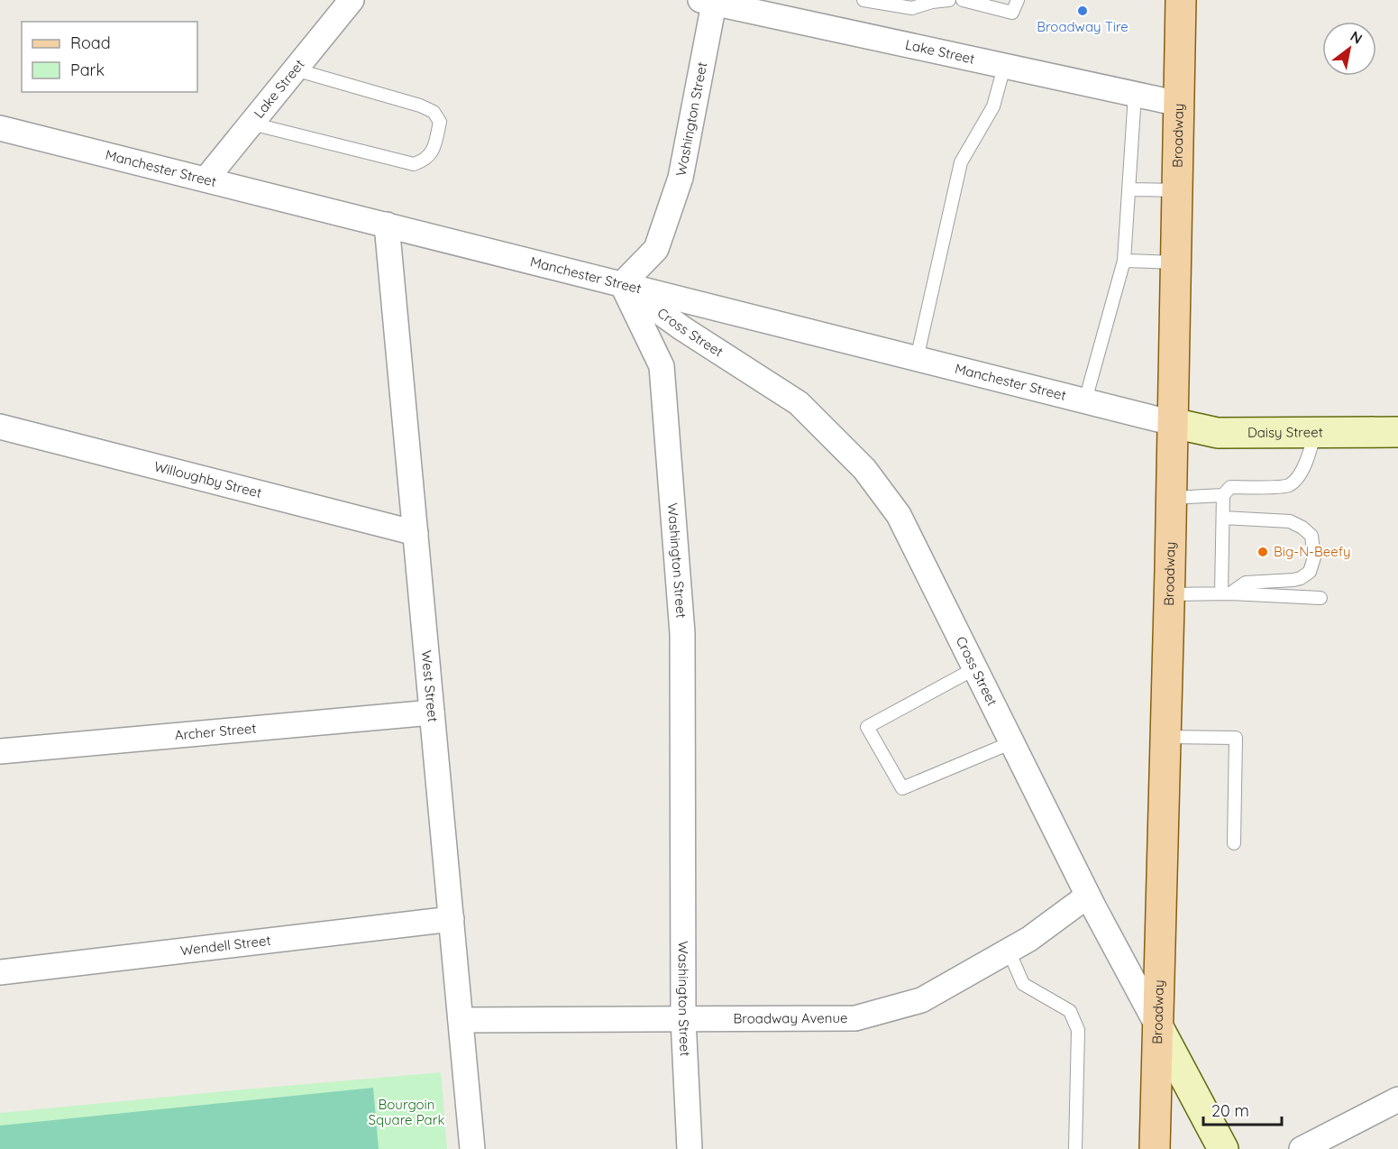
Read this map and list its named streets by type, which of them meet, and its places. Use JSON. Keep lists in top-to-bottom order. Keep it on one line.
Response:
{"streets":{"main road":["Broadway"],"street":["Lake Street","Washington Street","Manchester Street","Cross Street","Daisy Street","Willoughby Street","West Street","Archer Street","Wendell Street","Broadway Avenue"]},"crossings":[["Lake Street","Washington Street"],["Lake Street","Broadway"],["Lake Street","Manchester Street"],["Washington Street","Manchester Street"],["Washington Street","Cross Street"],["Washington Street","Broadway Avenue"],["Broadway","Manchester Street"],["Broadway","Cross Street"],["Broadway","Daisy Street"],["Manchester Street","Cross Street"],["Manchester Street","Daisy Street"],["Manchester Street","West Street"],["Cross Street","Broadway Avenue"],["Willoughby Street","West Street"],["West Street","Archer Street"],["West Street","Wendell Street"],["West Street","Broadway Avenue"]],"parks":["Bourgoin Square Park"],"places":["Broadway Tire","Big-N-Beefy"],"legend":["Road","Park"],"scale_bar":"20 m","north":"top right"}
